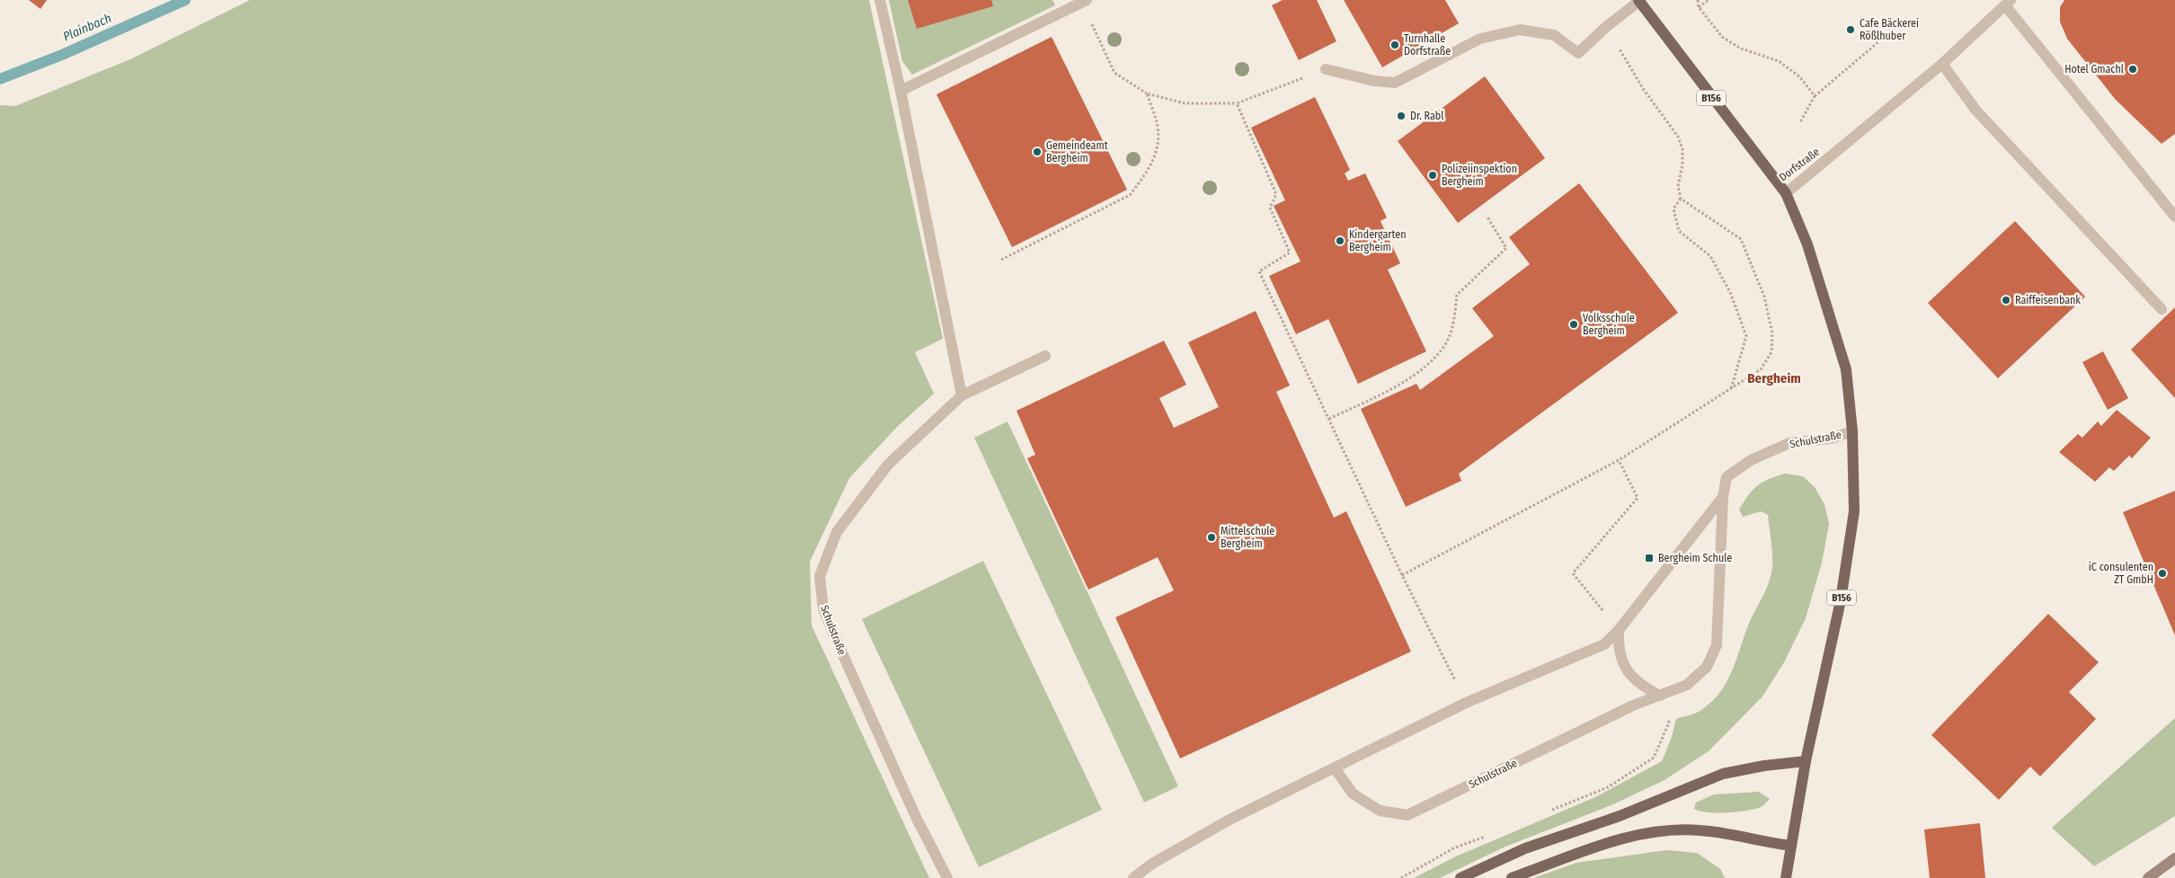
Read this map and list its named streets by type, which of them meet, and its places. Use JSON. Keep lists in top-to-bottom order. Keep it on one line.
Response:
{"streets":{"main road":["B156","Dorfstraße"],"street":["Schulstraße"]},"crossings":[["B156","Dorfstraße"],["B156","Schulstraße"]],"districts":["Bergheim"],"water":["Plainbach"],"places":{"other":["Cafe Bäckerei Rößlhuber","Turnhalle Dorfstraße","Hotel Gmachl","Dr. Rabl","Gemeindeamt Bergheim","Polizeiinspektion Bergheim","Kindergarten Bergheim","Raiffeisenbank","Volksschule Bergheim","Mittelschule Bergheim","iC consulenten ZT GmbH"],"transit":["Bergheim Schule"]}}
